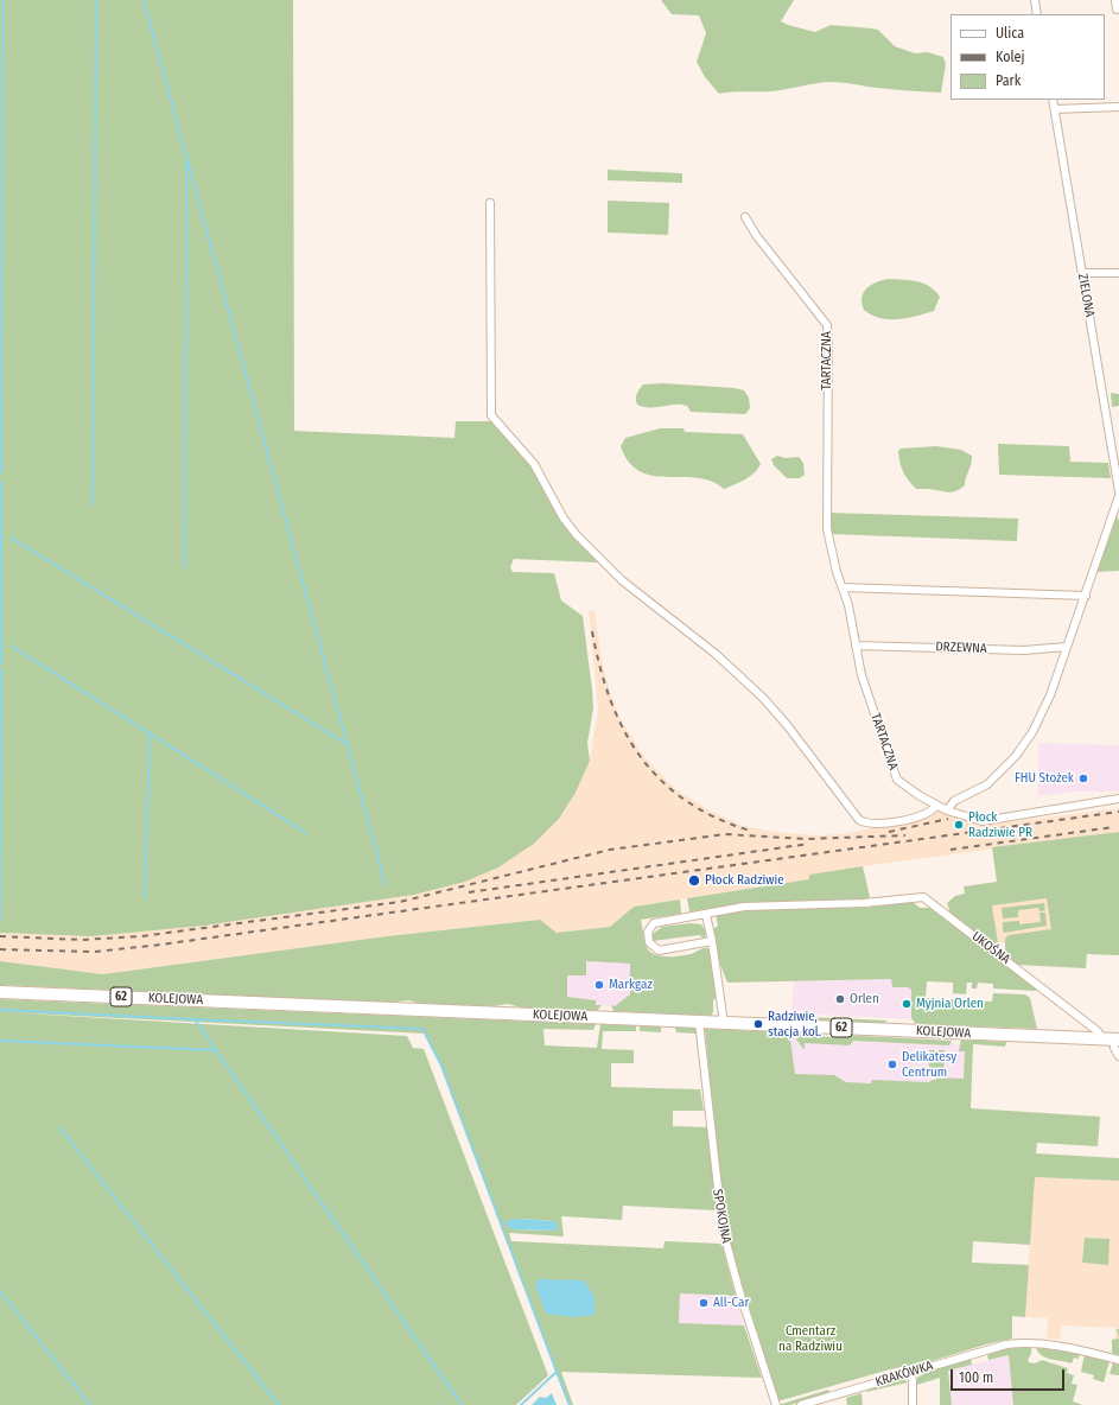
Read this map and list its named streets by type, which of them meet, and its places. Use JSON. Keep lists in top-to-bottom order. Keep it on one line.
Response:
{"streets":{"main road":["62","KOLEJOWA"],"street":["ZIELONA","TARTACZNA","DRZEWNA","UKOŚNA","SPOKOJNA","KRAKÓWKA"]},"crossings":[["TARTACZNA","DRZEWNA"],["UKOŚNA","KOLEJOWA"],["KOLEJOWA","SPOKOJNA"]],"parks":["Cmentarz na Radziwiu"],"places":["FHU Stożek","Płock Radziwie PR","Płock Radziwie","Markgaz","Orlen","Myjnia Orlen","Radziwie, stacja kol.","Delikatesy Centrum","All-Car"],"legend":["Ulica","Kolej","Park"],"scale_bar":"100 m"}
